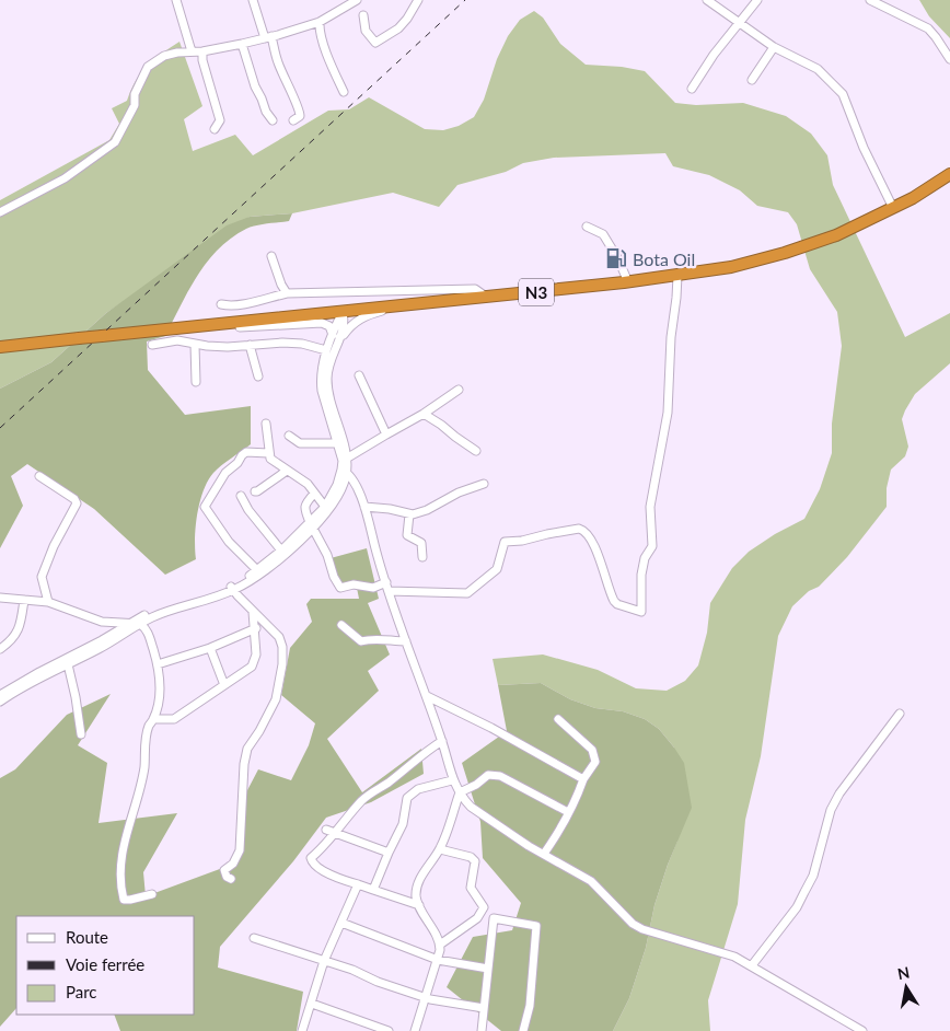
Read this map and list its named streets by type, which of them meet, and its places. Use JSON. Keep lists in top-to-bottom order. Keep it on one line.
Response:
{"streets":{"highway":["N3"]},"places":{"fuel station":["Bota Oil"]},"legend":["Route","Voie ferrée","Parc"],"north":"top"}
